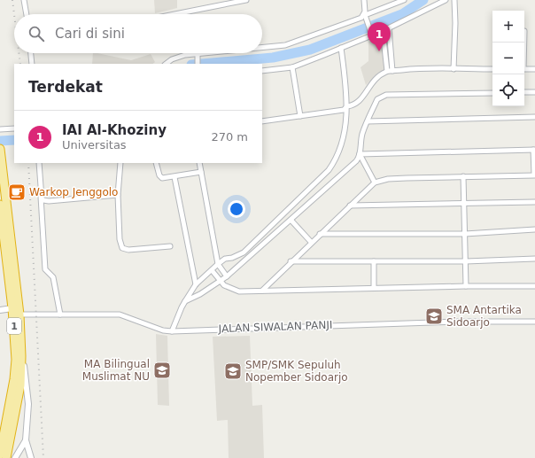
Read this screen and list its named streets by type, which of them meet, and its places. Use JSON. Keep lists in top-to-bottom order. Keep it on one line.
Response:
{"streets":{"highway":["1"],"street":["JALAN SIWALAN PANJI"]},"crossings":[["1","JALAN SIWALAN PANJI"]],"places":{"cafe":["Warkop Jenggolo"],"school or university":["SMA Antartika Sidoarjo","MA Bilingual Muslimat NU","SMP/SMK Sepuluh Nopember Sidoarjo"]},"page":{"map_buttons":["+","−"],"search":"Cari di sini","pins":"1","heading":"Terdekat","list":[{"mark":"1","name":"IAI Al-Khoziny","note":"Universitas","value":"270 m"}]}}
